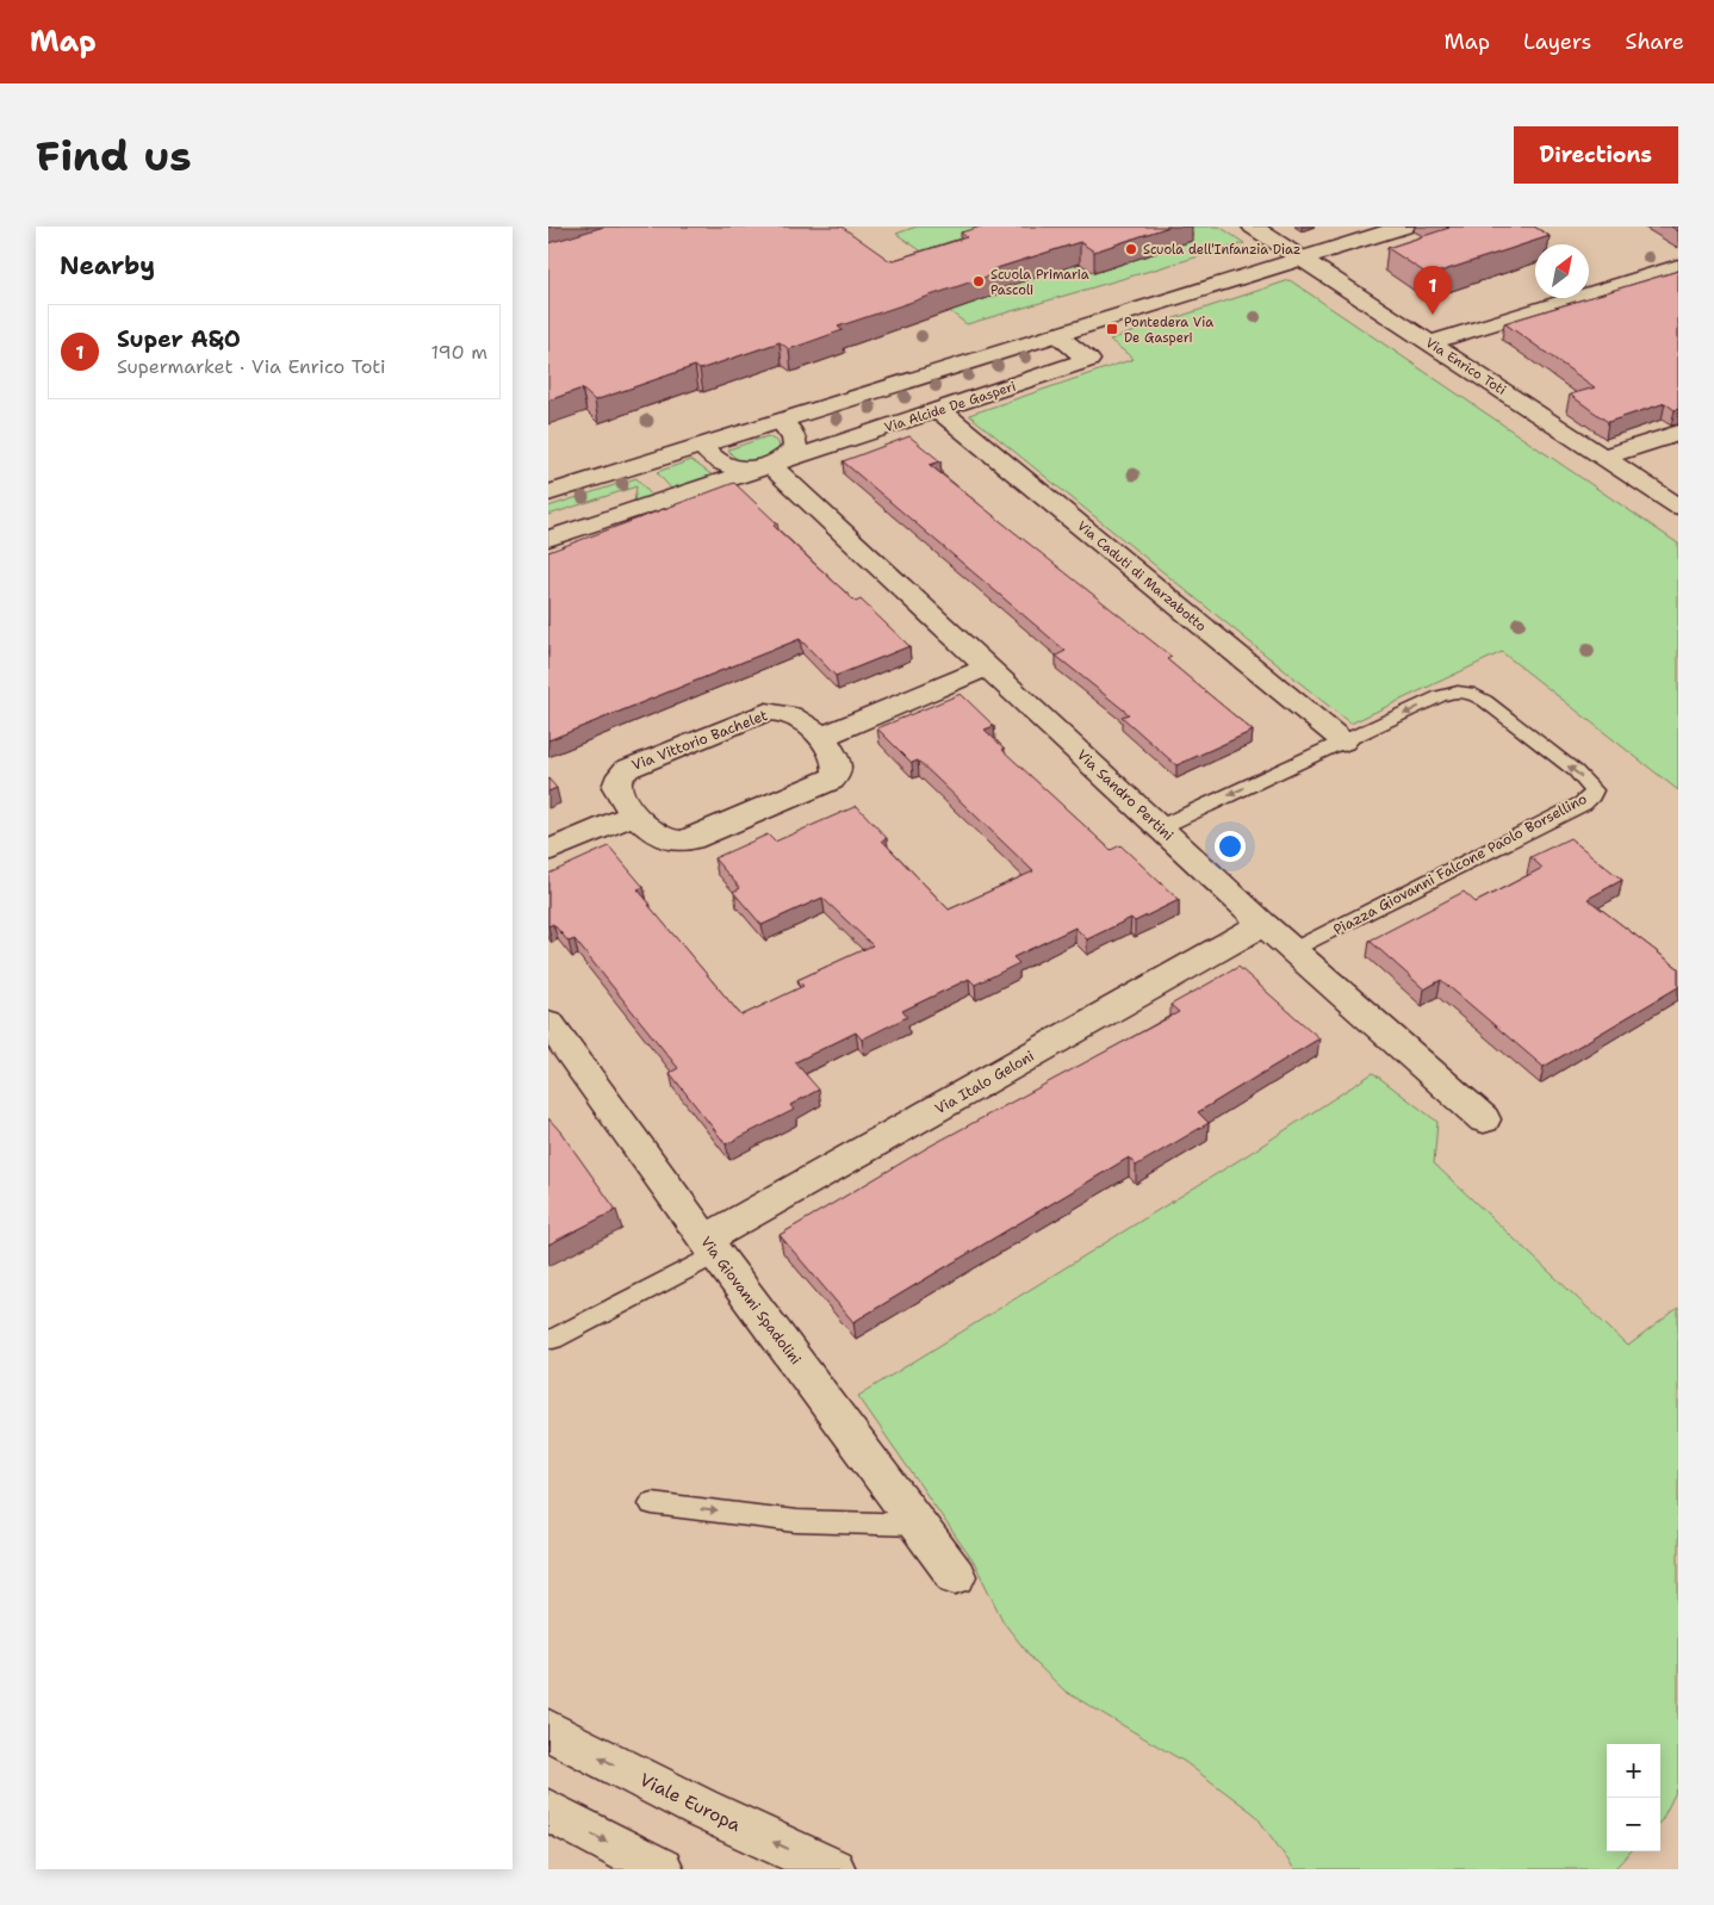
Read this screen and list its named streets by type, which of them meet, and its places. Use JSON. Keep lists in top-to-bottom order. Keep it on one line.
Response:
{"streets":{"street":["Via Enrico Toti","Via Alcide De Gasperi","Via Caduti di Marzabotto","Via Vittorio Bachelet","Via Sandro Pertini","Via Italo Geloni","Via Giovanni Spadolini","Viale Europa"],"lane":["Piazza Giovanni Falcone Paolo Borsellino"]},"crossings":[["Via Alcide De Gasperi","Via Caduti di Marzabotto"],["Via Alcide De Gasperi","Via Sandro Pertini"],["Via Caduti di Marzabotto","Piazza Giovanni Falcone Paolo Borsellino"],["Via Sandro Pertini","Piazza Giovanni Falcone Paolo Borsellino"],["Via Sandro Pertini","Via Italo Geloni"],["Via Italo Geloni","Via Giovanni Spadolini"]],"places":{"other":["Scuola dell'Infanzia Diaz","Scuola Primaria Pascoli"],"transit":["Pontedera Via De Gasperi"]},"north":"top right","page":{"header":"Map","nav":["Map","Layers","Share"],"buttons":"Directions","title":"Find us","heading":"Nearby","pins":"1","list":[{"mark":"1","name":"Super A&O","note":"Supermarket · Via Enrico Toti","value":"190 m"}],"map_buttons":["+","−"]}}
